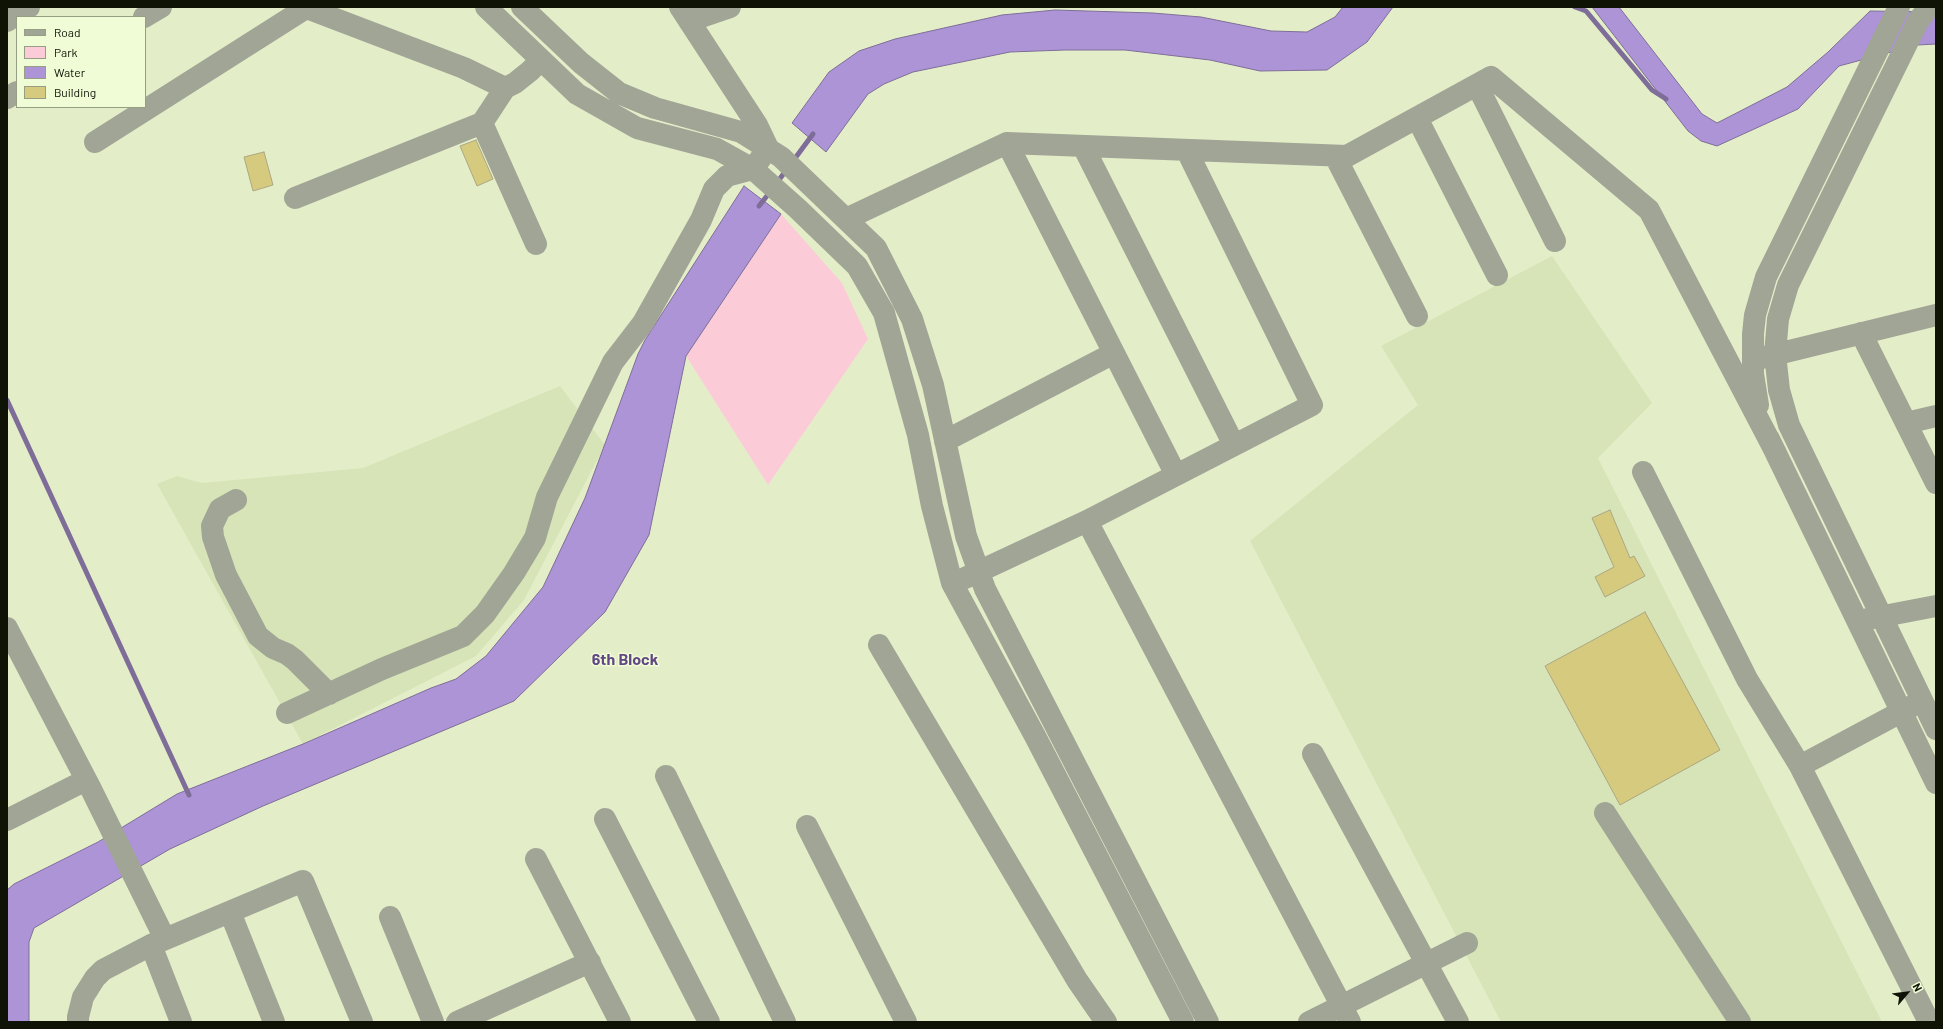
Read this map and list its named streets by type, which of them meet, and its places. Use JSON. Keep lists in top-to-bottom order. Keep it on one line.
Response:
{"districts":["6th Block"],"legend":["Road","Park","Water","Building"],"north":"top right"}
